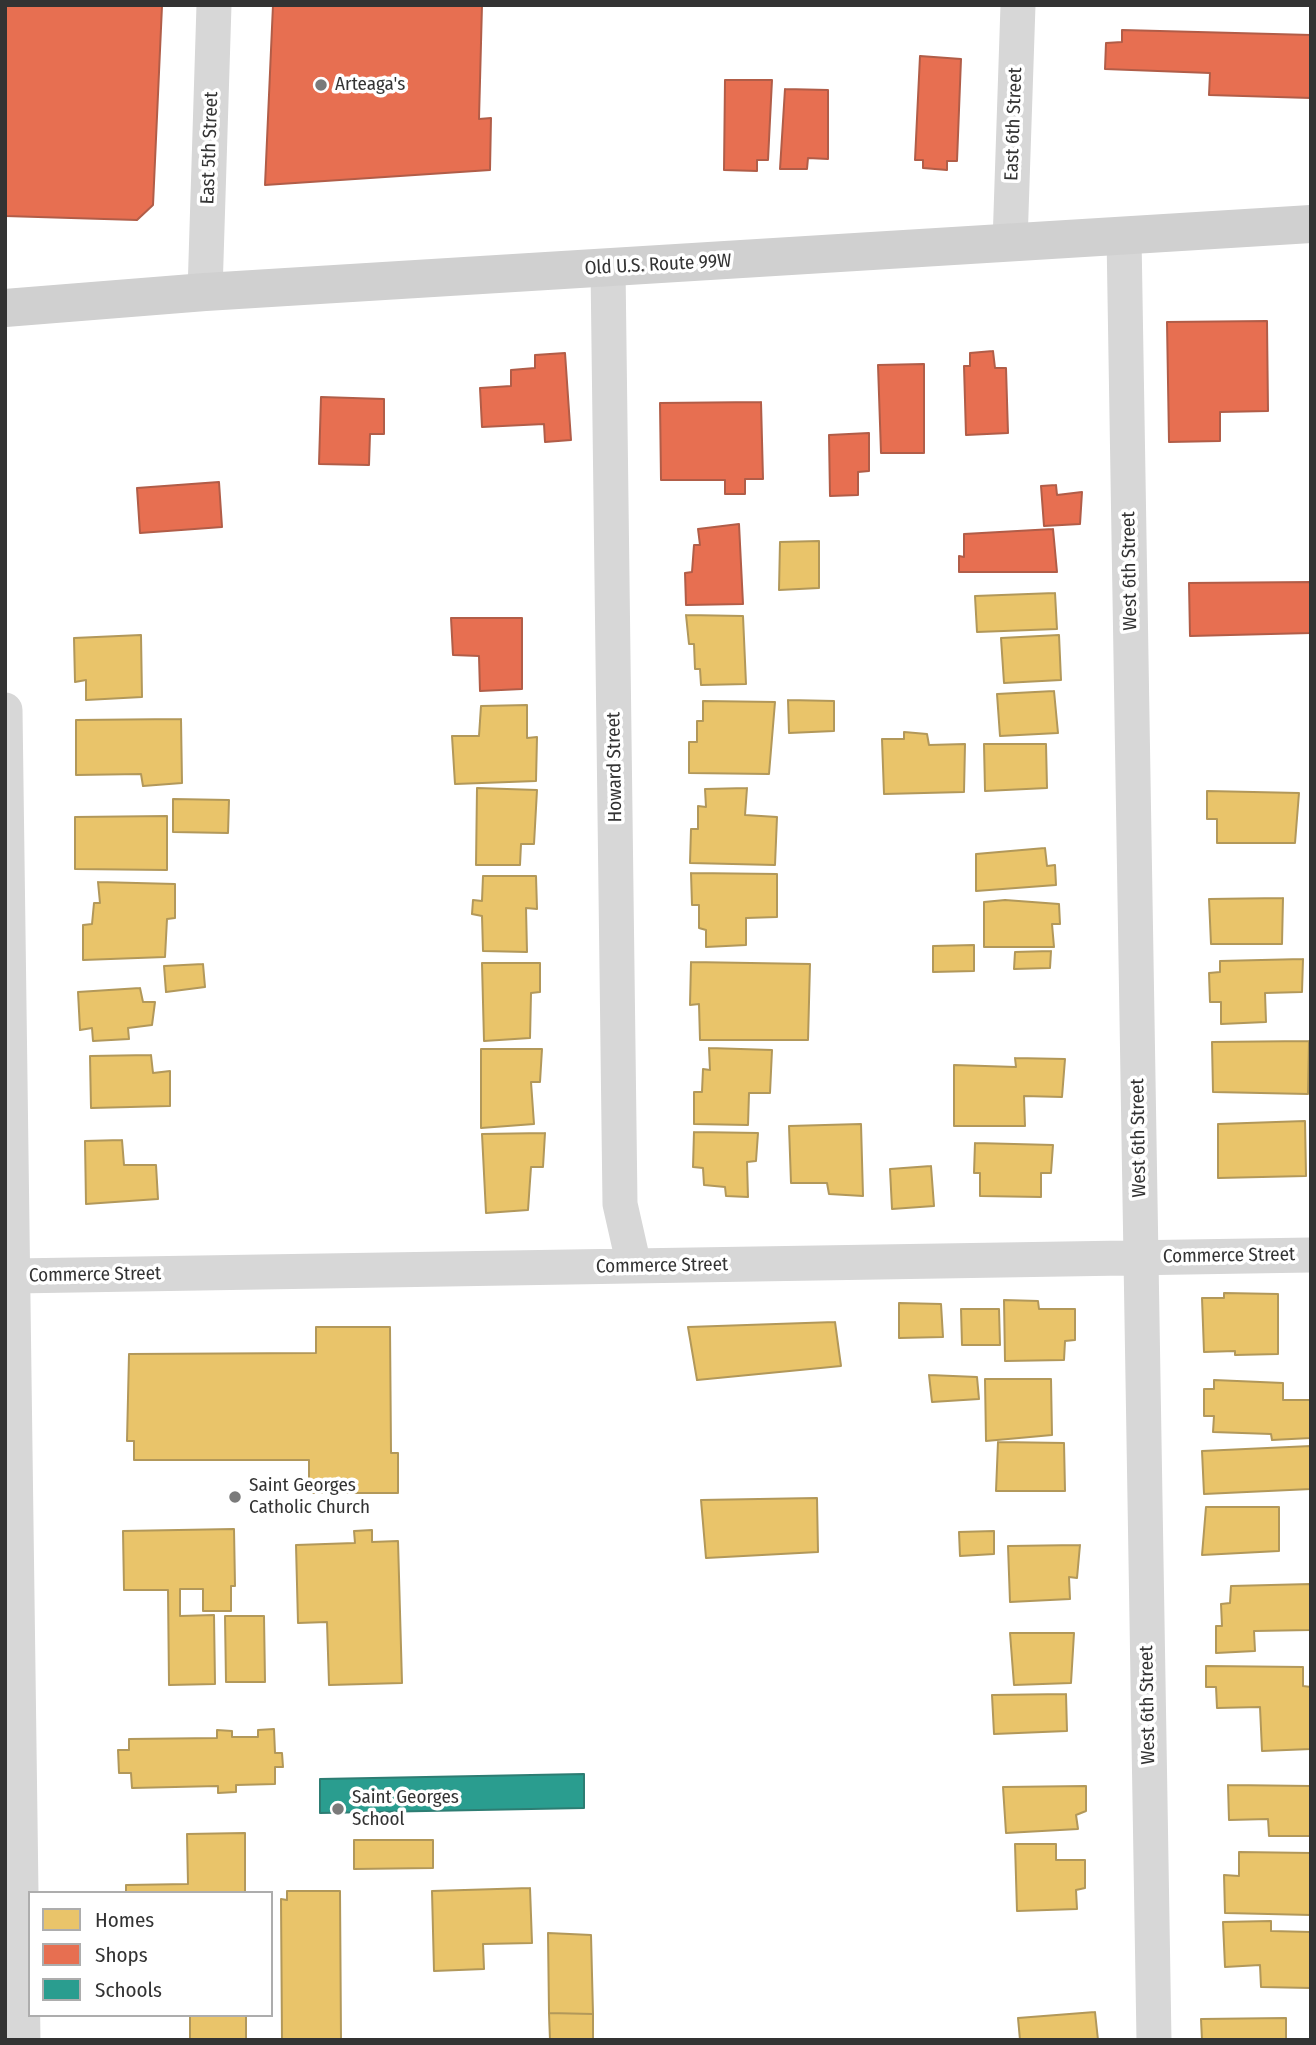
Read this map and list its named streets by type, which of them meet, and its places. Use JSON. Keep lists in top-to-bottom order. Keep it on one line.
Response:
{"streets":{"main road":["Old U.S. Route 99W"],"street":["East 6th Street","East 5th Street","West 6th Street","Howard Street","Commerce Street"]},"crossings":[["East 6th Street","Old U.S. Route 99W"],["East 5th Street","Old U.S. Route 99W"],["Old U.S. Route 99W","West 6th Street"],["Old U.S. Route 99W","Howard Street"],["West 6th Street","Commerce Street"],["Howard Street","Commerce Street"]],"places":["Arteaga's","Saint Georges Catholic Church","Saint Georges School"],"legend":["Homes","Shops","Schools"]}
